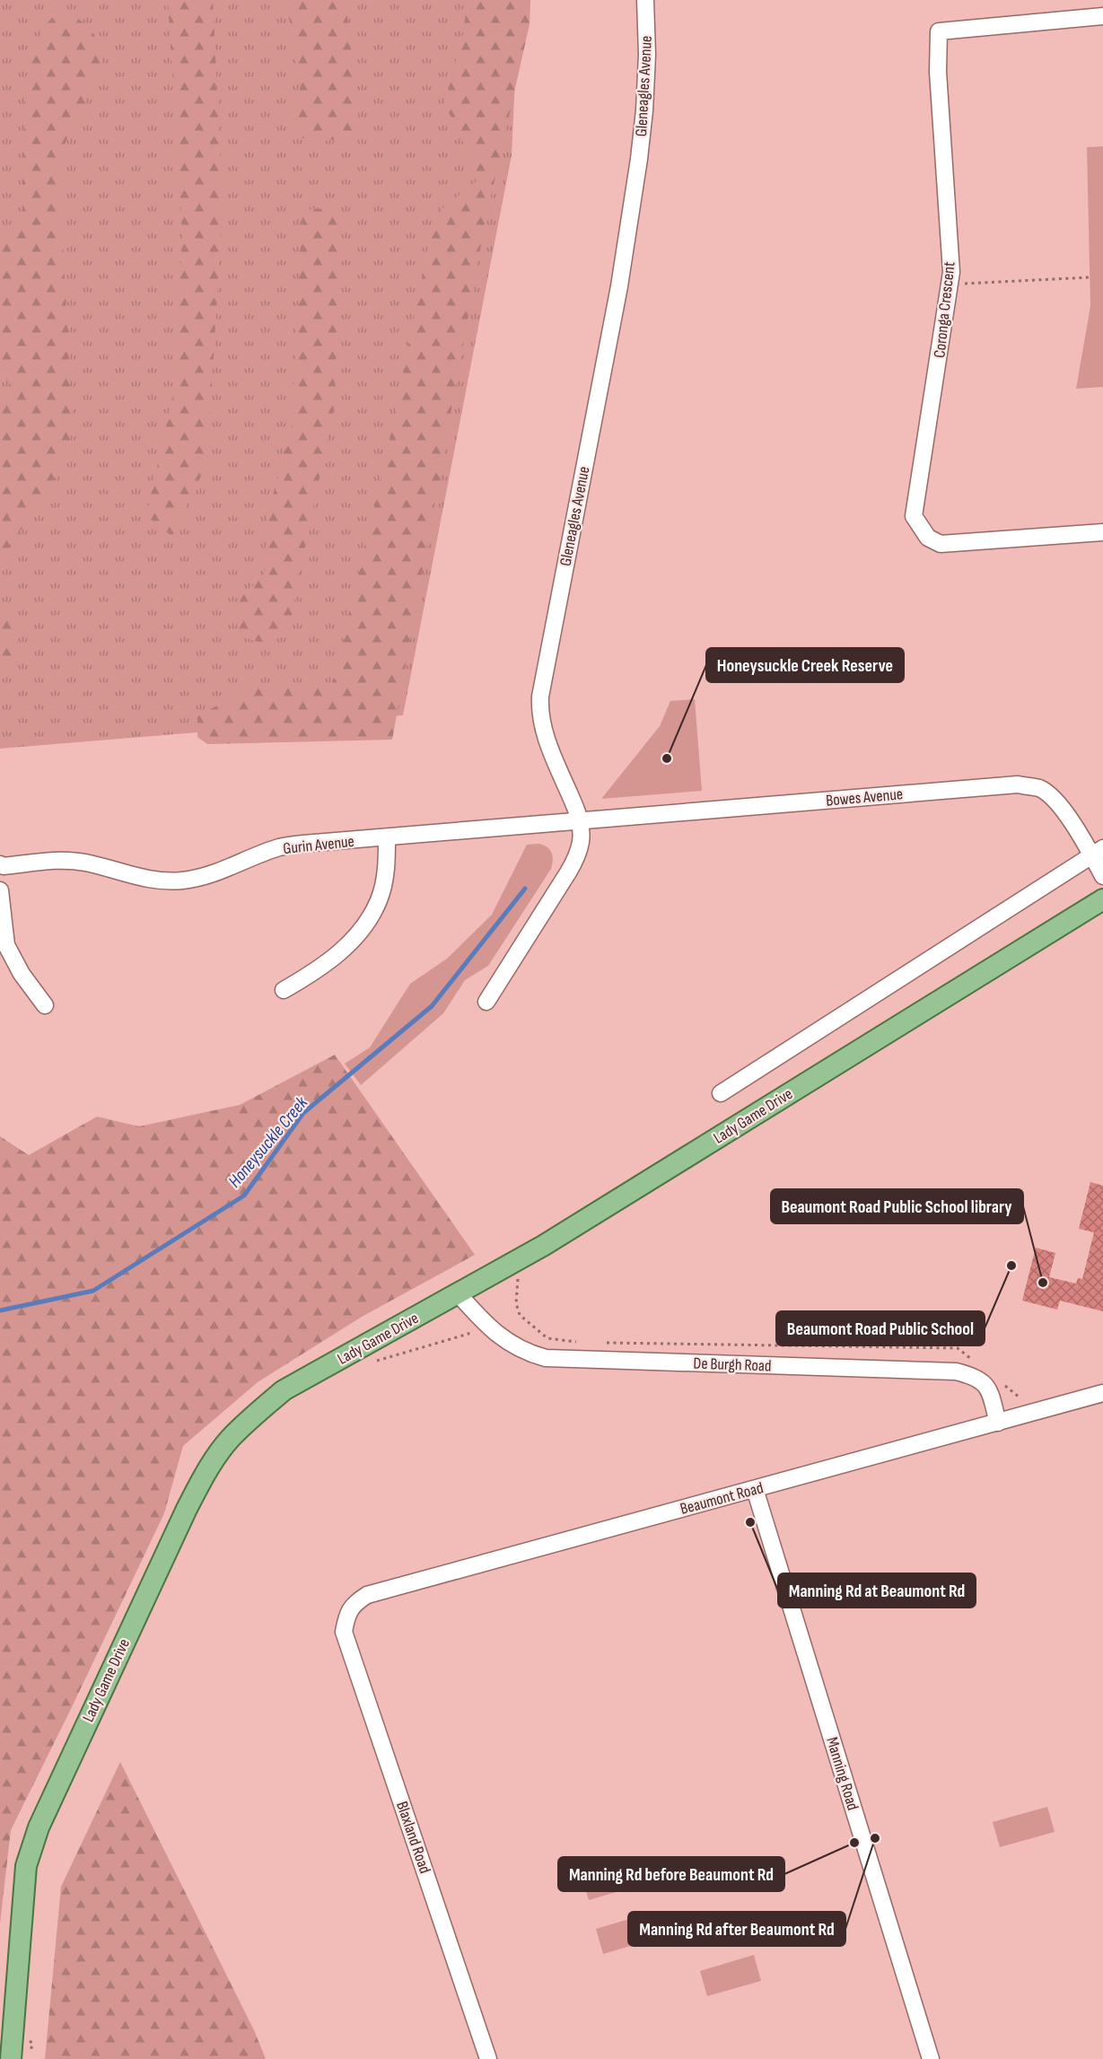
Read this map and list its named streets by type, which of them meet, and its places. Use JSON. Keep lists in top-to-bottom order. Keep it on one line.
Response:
{"streets":{"main road":["Lady Game Drive"],"street":["Gleneagles Avenue","Coronga Crescent","Bowes Avenue","Gurin Avenue","De Burgh Road","Beaumont Road","Manning Road","Blaxland Road"]},"crossings":[["Gleneagles Avenue","Bowes Avenue"],["Gleneagles Avenue","Gurin Avenue"],["Bowes Avenue","Gurin Avenue"],["Lady Game Drive","De Burgh Road"],["De Burgh Road","Beaumont Road"],["Beaumont Road","Manning Road"],["Beaumont Road","Blaxland Road"]],"water":["Honeysuckle Creek"],"places":["Honeysuckle Creek Reserve","Beaumont Road Public School","Beaumont Road Public School library","Manning Rd at Beaumont Rd","Manning Rd after Beaumont Rd","Manning Rd before Beaumont Rd"]}
